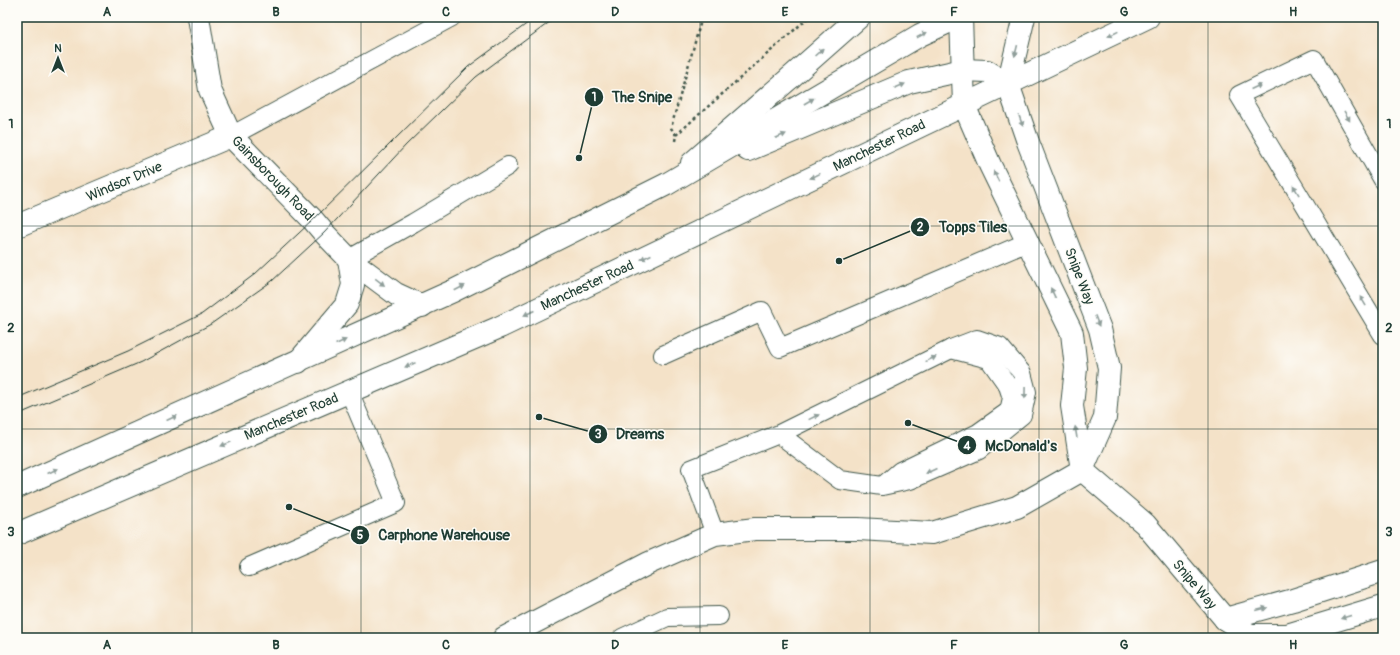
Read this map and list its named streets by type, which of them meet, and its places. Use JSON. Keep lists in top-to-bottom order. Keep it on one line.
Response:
{"streets":{"main road":["Manchester Road","Gainsborough Road","Windsor Drive","Snipe Way"]},"crossings":[["Manchester Road","Snipe Way"],["Gainsborough Road","Windsor Drive"]],"places":["The Snipe","Topps Tiles","Dreams","McDonald's","Carphone Warehouse"],"north":"top","grid":{"columns":["A","B","C","D","E","F","G","H"],"rows":["1","2","3"]}}
